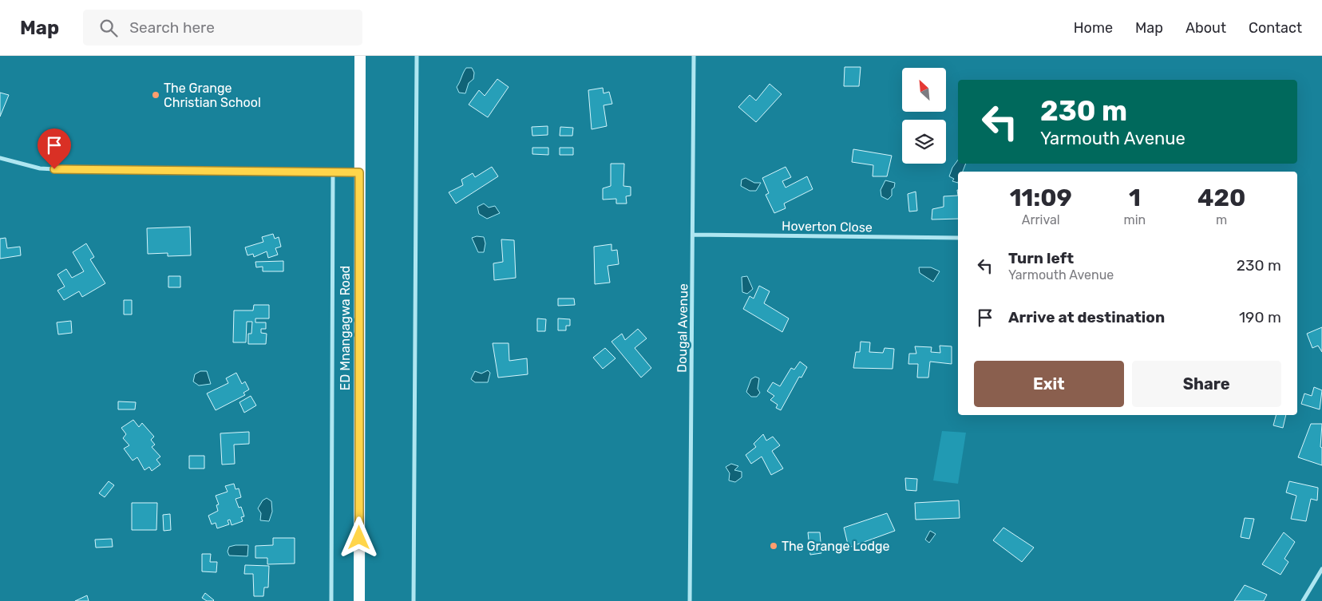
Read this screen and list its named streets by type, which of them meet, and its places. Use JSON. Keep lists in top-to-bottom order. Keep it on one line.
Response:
{"streets":{"highway":["ED Mnangagwa Road"],"street":["Hoverton Close","Dougal Avenue"]},"crossings":[["Hoverton Close","Dougal Avenue"]],"places":["The Grange Christian School","The Grange Lodge"],"north":"top left","page":{"header":"Map","search":"Search here","nav":["Home","Map","About","Contact"],"turn":["230 m","Yarmouth Avenue"],"eta":["11:09","Arrival","1","min","420","m"],"list":[{"name":"Turn left","note":"Yarmouth Avenue","value":"230 m"},{"name":"Arrive at destination","value":"190 m"}],"buttons":["Exit","Share"]}}
